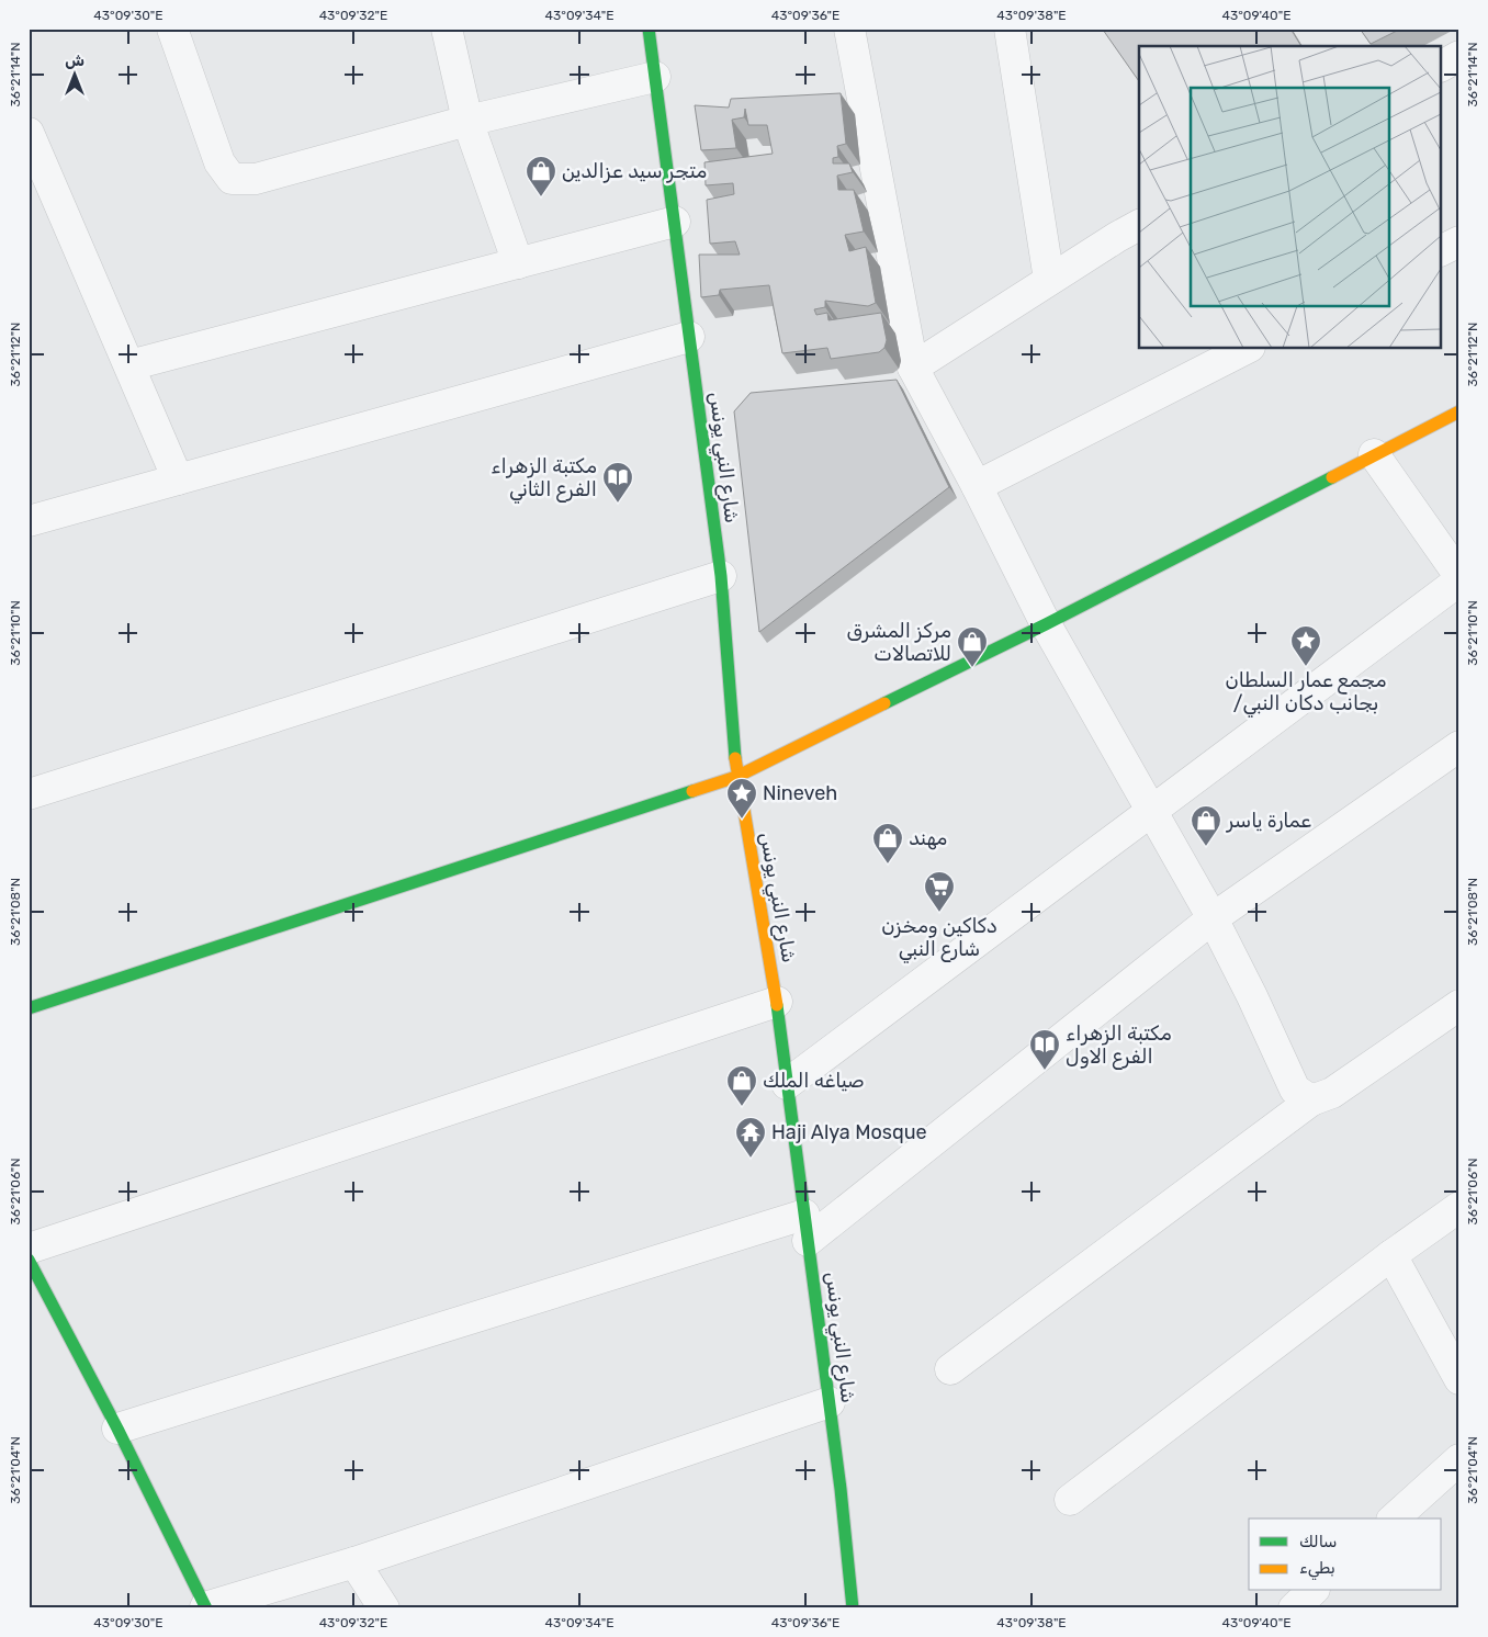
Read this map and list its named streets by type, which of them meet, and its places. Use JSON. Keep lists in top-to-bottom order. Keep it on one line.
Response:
{"streets":{"street":["شارع النبي يونس"]},"places":{"shop":["متجر سيد عزالدين","مركز المشرق للاتصالات","عمارة ياسر","مهند","صياغه الملك"],"library":["مكتبة الزهراء الفرع الثاني","مكتبة الزهراء الفرع الاول"],"place":["مجمع عمار السلطان /بجانب دكان النبي","Nineveh"],"supermarket":["دكاكين ومخزن شارع النبي"],"temple":["Haji Alya Mosque"]},"legend":["سالك","بطيء"],"north":"top","coordinates":["43°09'30\"E","43°09'32\"E","43°09'34\"E","43°09'36\"E","43°09'38\"E","43°09'40\"E","36°21'14\"N","36°21'12\"N","36°21'10\"N","36°21'08\"N","36°21'06\"N","36°21'04\"N"]}
